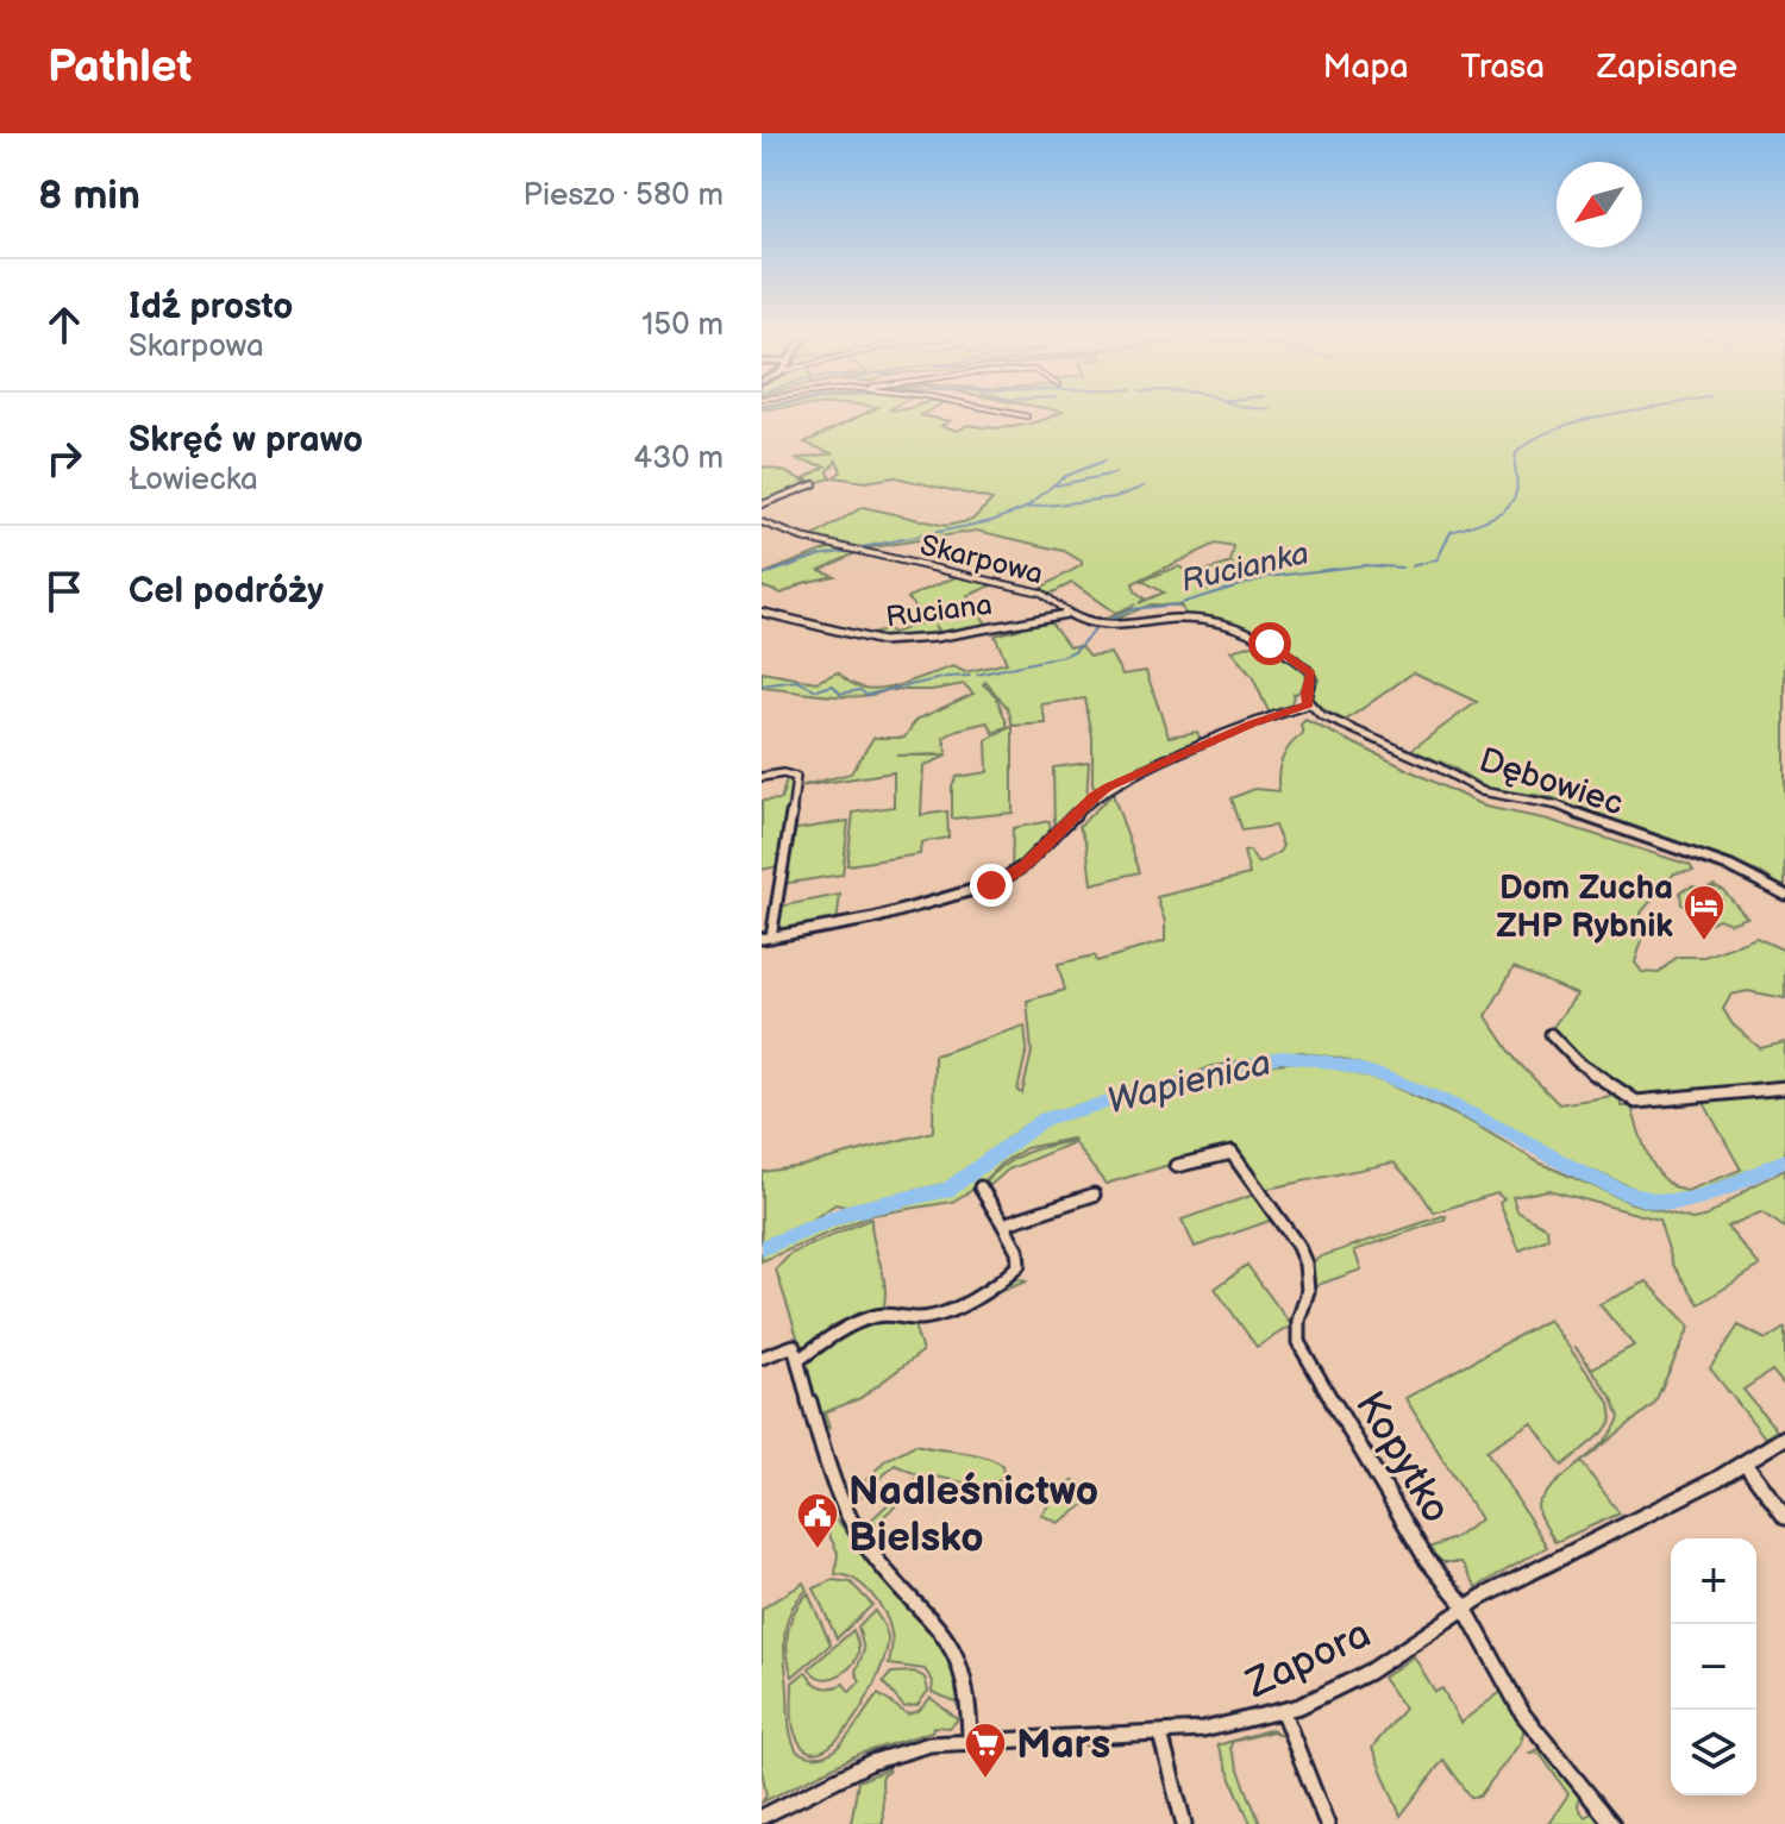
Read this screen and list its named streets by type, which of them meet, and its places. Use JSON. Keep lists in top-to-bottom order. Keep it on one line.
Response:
{"streets":{"street":["Skarpowa","Ruciana","Dębowiec","Kopytko","Zapora"]},"crossings":[["Skarpowa","Ruciana"],["Skarpowa","Dębowiec"],["Kopytko","Zapora"]],"water":["Rucianka","Wapienica"],"places":{"hotel":["Dom Zucha ZHP Rybnik"],"public building":["Nadleśnictwo Bielsko"],"supermarket":["Mars"]},"north":"bottom left","page":{"header":"Pathlet","nav":["Mapa","Trasa","Zapisane"],"heading":["8 min","Pieszo · 580 m"],"list":[["Idź prosto","Skarpowa","150 m"],["Skręć w prawo","Łowiecka","430 m"],"Cel podróży"],"map_buttons":["+","−"]}}
